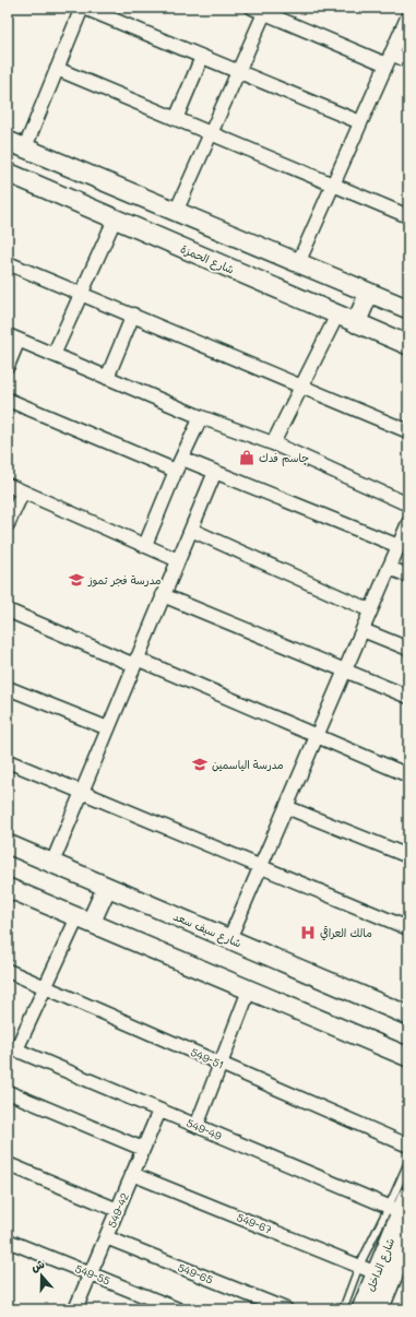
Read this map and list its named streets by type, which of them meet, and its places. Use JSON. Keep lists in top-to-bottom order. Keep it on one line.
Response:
{"streets":{"main road":["شارع الداخل"],"street":["شارع الحمزة","شارع سيف سعد","549-51","549-49","549-42","549-67","549-65","549-55"]},"crossings":[["549-49","549-42"],["549-49","شارع الداخل"],["549-42","549-67"],["549-42","549-65"],["549-42","549-55"],["549-67","شارع الداخل"]],"places":{"shop":["جاسم فدك"],"school or university":["مدرسة فجر تموز","مدرسة الياسمين"],"hospital":["مالك العراقي"]},"north":"top"}
